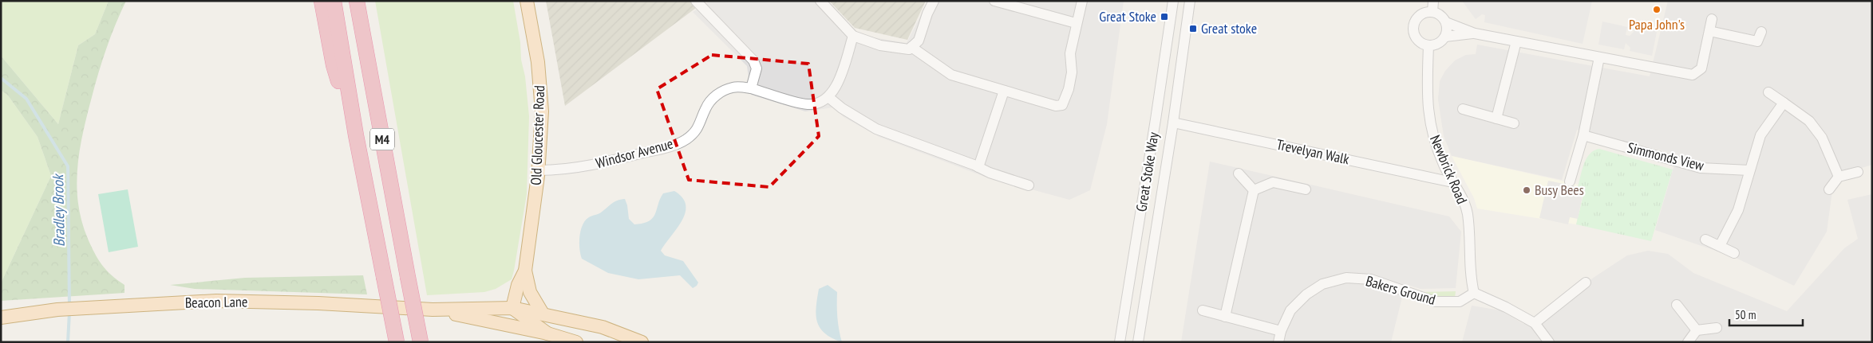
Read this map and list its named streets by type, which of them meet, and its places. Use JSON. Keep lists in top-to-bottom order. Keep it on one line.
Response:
{"streets":{"highway":["M4"],"main road":["Old Gloucester Road","Beacon Lane"],"street":["Trevelyan Walk","Windsor Avenue","Simmonds View","Newbrick Road","Great Stoke Way","Bakers Ground"]},"crossings":[["Old Gloucester Road","Windsor Avenue"],["Trevelyan Walk","Newbrick Road"],["Trevelyan Walk","Great Stoke Way"],["Newbrick Road","Bakers Ground"]],"water":["Bradley Brook"],"places":{"other":["Papa John's","Busy Bees"],"transit":["Great Stoke","Great stoke"]},"scale_bar":"50 m"}
